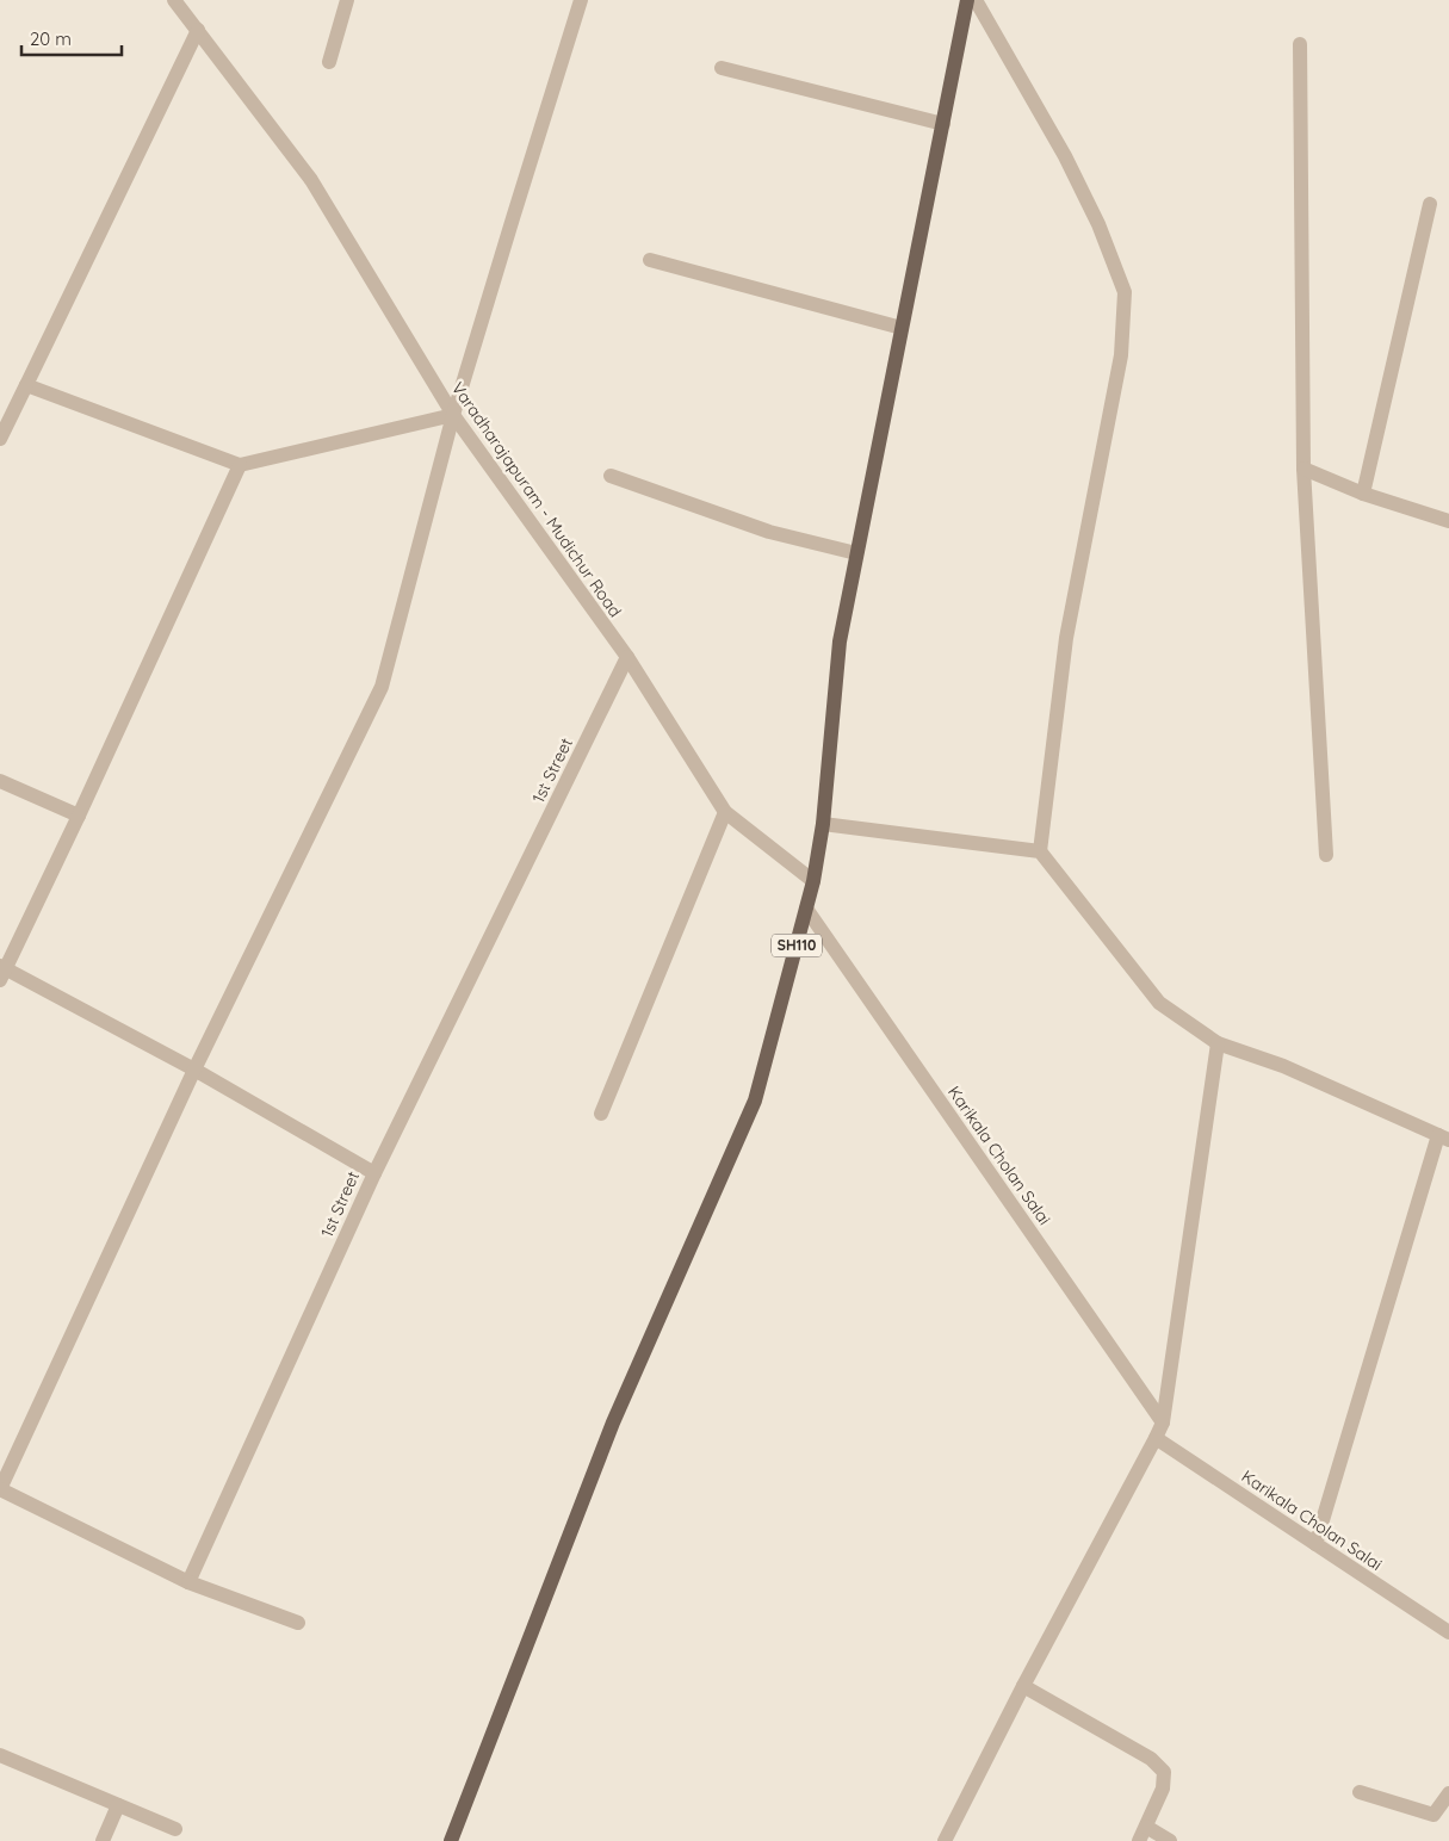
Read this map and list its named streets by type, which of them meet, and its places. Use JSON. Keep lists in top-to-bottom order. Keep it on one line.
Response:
{"streets":{"main road":["SH110"],"street":["Varadharajapuram - Mudichur Road","1st Street","Karikala Cholan Salai"]},"crossings":[["Varadharajapuram - Mudichur Road","1st Street"],["Varadharajapuram - Mudichur Road","SH110"],["SH110","Karikala Cholan Salai"]],"scale_bar":"20 m"}
